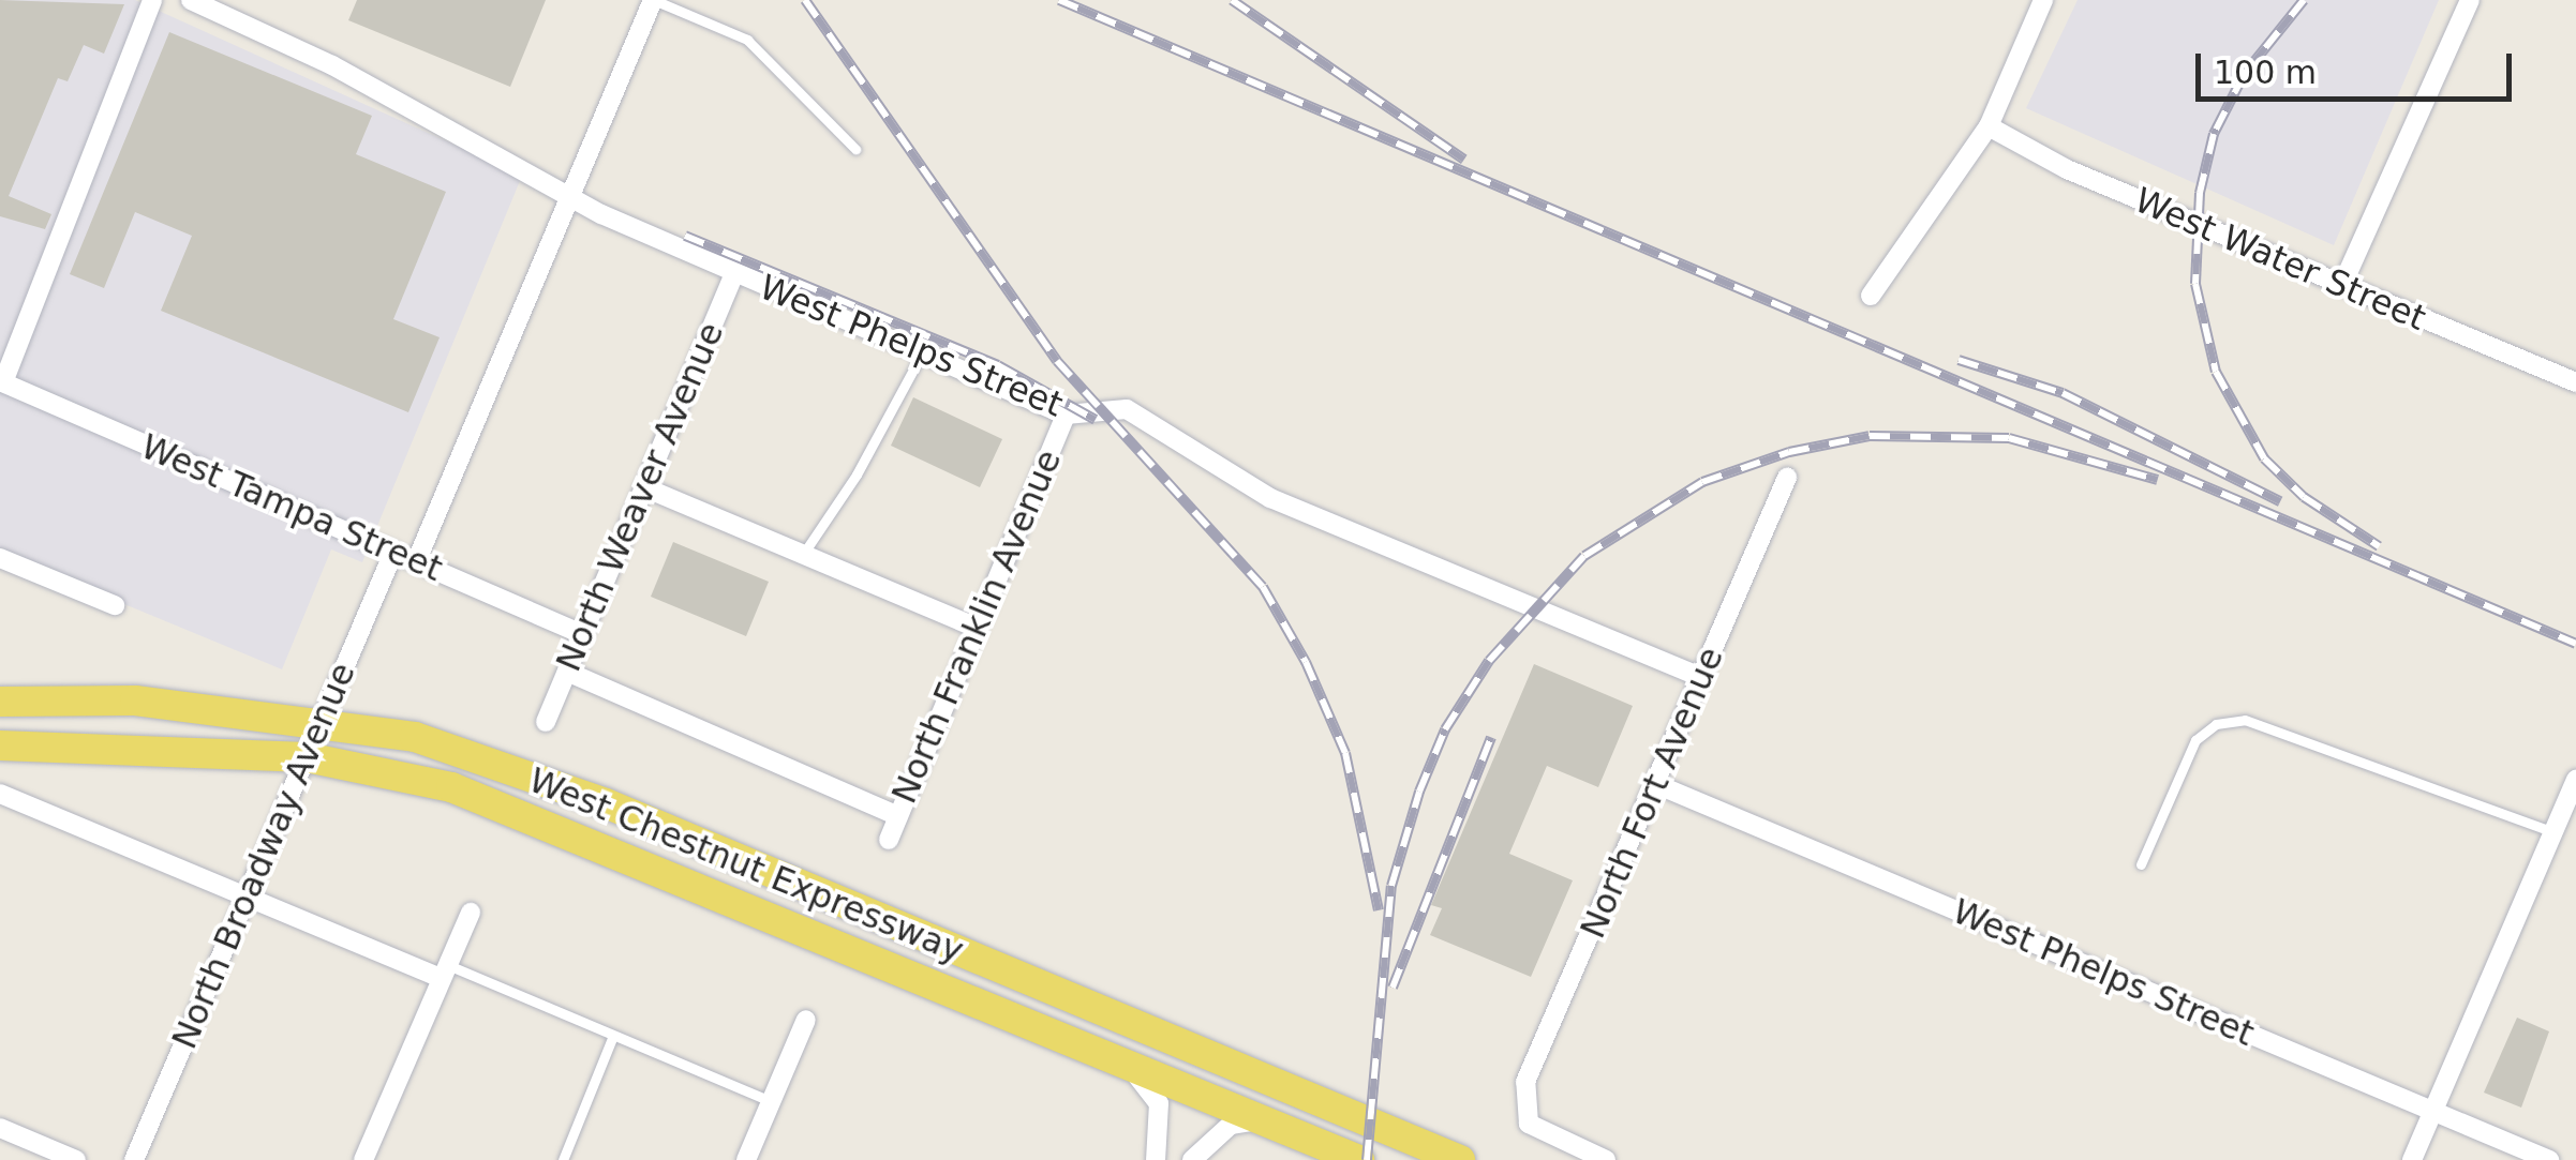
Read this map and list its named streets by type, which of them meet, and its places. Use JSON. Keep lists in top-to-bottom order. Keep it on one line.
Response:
{"streets":{"main road":["West Chestnut Expressway"],"street":["West Water Street","West Phelps Street","North Weaver Avenue","West Tampa Street","North Franklin Avenue","North Fort Avenue","North Broadway Avenue"]},"crossings":[["West Phelps Street","North Weaver Avenue"],["West Phelps Street","North Franklin Avenue"],["West Phelps Street","North Fort Avenue"],["North Weaver Avenue","West Tampa Street"],["West Tampa Street","North Broadway Avenue"],["North Broadway Avenue","West Chestnut Expressway"]],"scale_bar":"100 m"}
